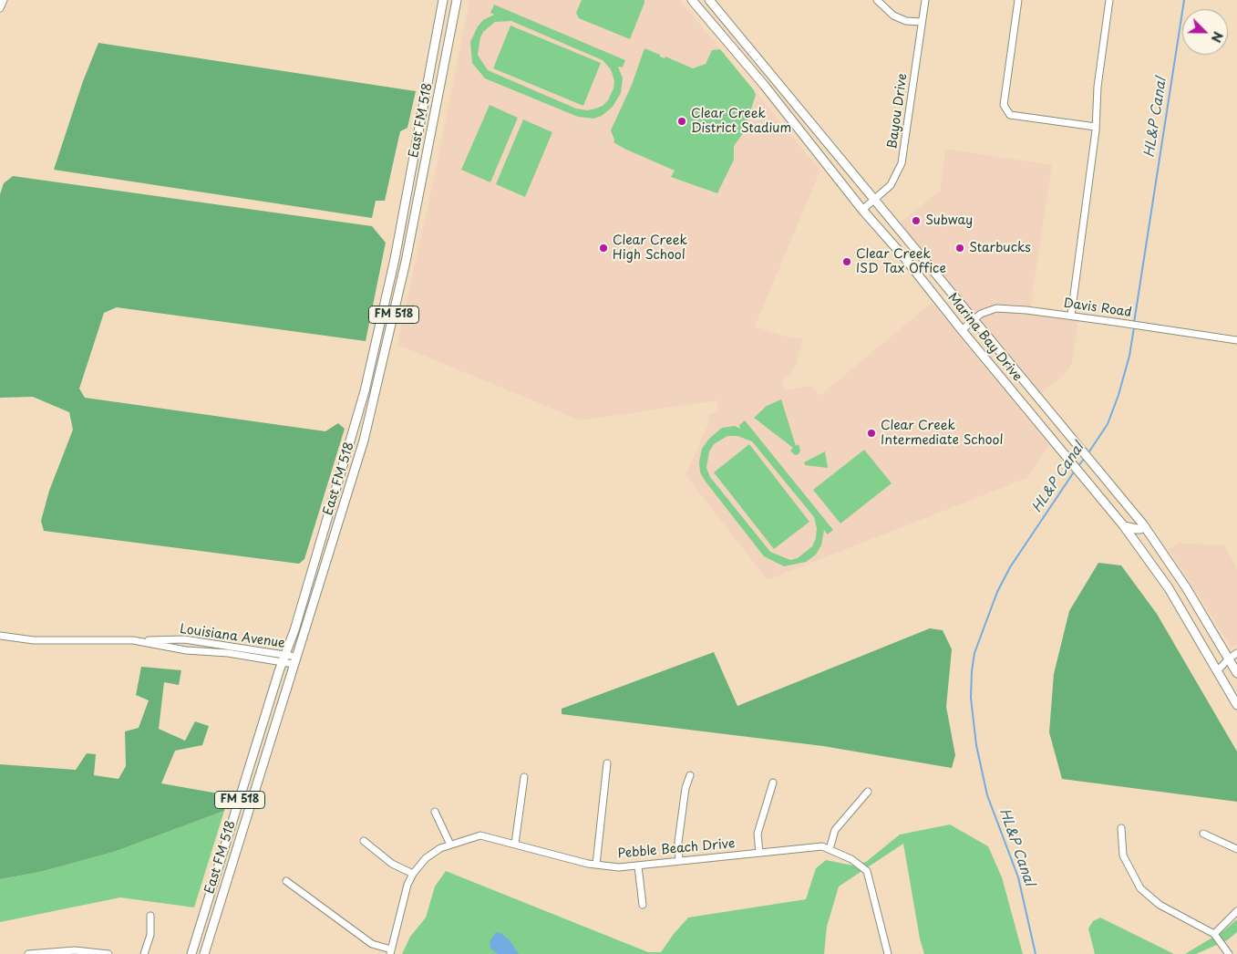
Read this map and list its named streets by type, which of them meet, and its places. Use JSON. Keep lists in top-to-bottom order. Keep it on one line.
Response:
{"streets":{"main road":["East FM 518","FM 518","Marina Bay Drive"],"street":["Bayou Drive","Davis Road","Louisiana Avenue","Pebble Beach Drive"]},"crossings":[["Bayou Drive","Marina Bay Drive"],["East FM 518","Louisiana Avenue"],["Davis Road","Marina Bay Drive"]],"water":["HL&P Canal"],"places":["Clear Creek District Stadium","Subway","Clear Creek High School","Starbucks","Clear Creek ISD Tax Office","Clear Creek Intermediate School"],"north":"bottom right"}
